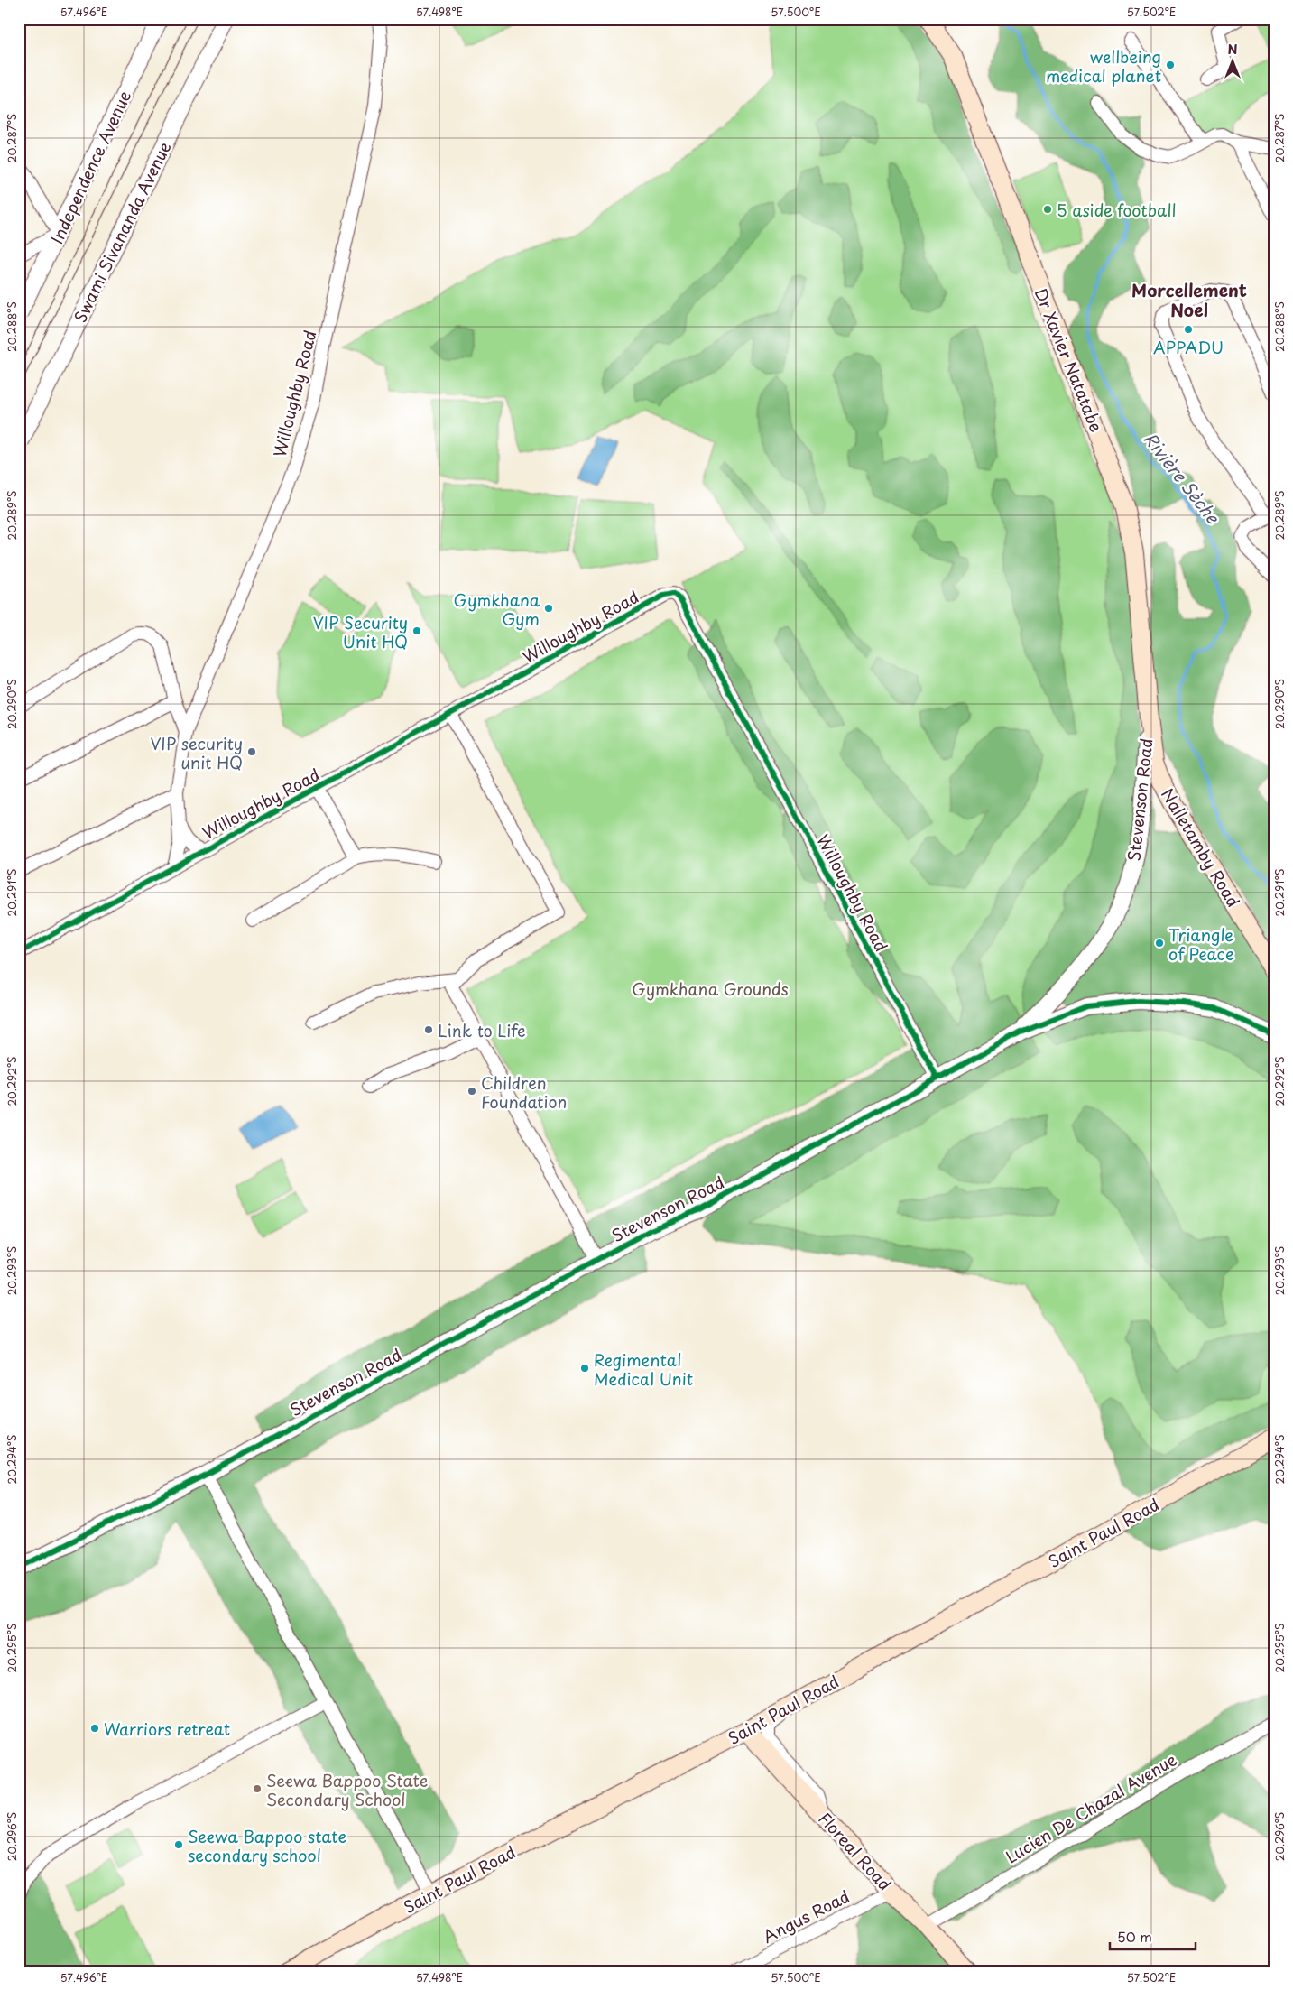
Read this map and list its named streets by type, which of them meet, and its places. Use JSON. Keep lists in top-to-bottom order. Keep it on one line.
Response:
{"streets":{"main road":["Dr Xavier Natatabe","Nalletamby Road","Saint Paul Road","Floreal Road"],"street":["Independence Avenue","Swami Sivananda Avenue","Willoughby Road","Stevenson Road","Lucien De Chazal Avenue","Angus Road"]},"crossings":[["Dr Xavier Natatabe","Stevenson Road"],["Dr Xavier Natatabe","Nalletamby Road"],["Willoughby Road","Stevenson Road"],["Stevenson Road","Nalletamby Road"],["Saint Paul Road","Floreal Road"],["Lucien De Chazal Avenue","Floreal Road"],["Floreal Road","Angus Road"]],"districts":["Morcellement Noel"],"water":["Rivière Sèche"],"parks":["Gymkhana Grounds"],"places":["wellbeing medical planet","5 aside football","APPADU","Gymkhana Gym","VIP Security Unit HQ","VIP security unit HQ","Triangle of Peace","Link to Life","Children Foundation","Regimental Medical Unit","Warriors retreat","Seewa Bappoo State Secondary School","Seewa Bappoo state secondary school"],"scale_bar":"50 m","north":"top","coordinates":["57.496°E","57.498°E","57.500°E","57.502°E","20.287°S","20.288°S","20.289°S","20.290°S","20.291°S","20.292°S","20.293°S","20.294°S","20.295°S","20.296°S"]}
